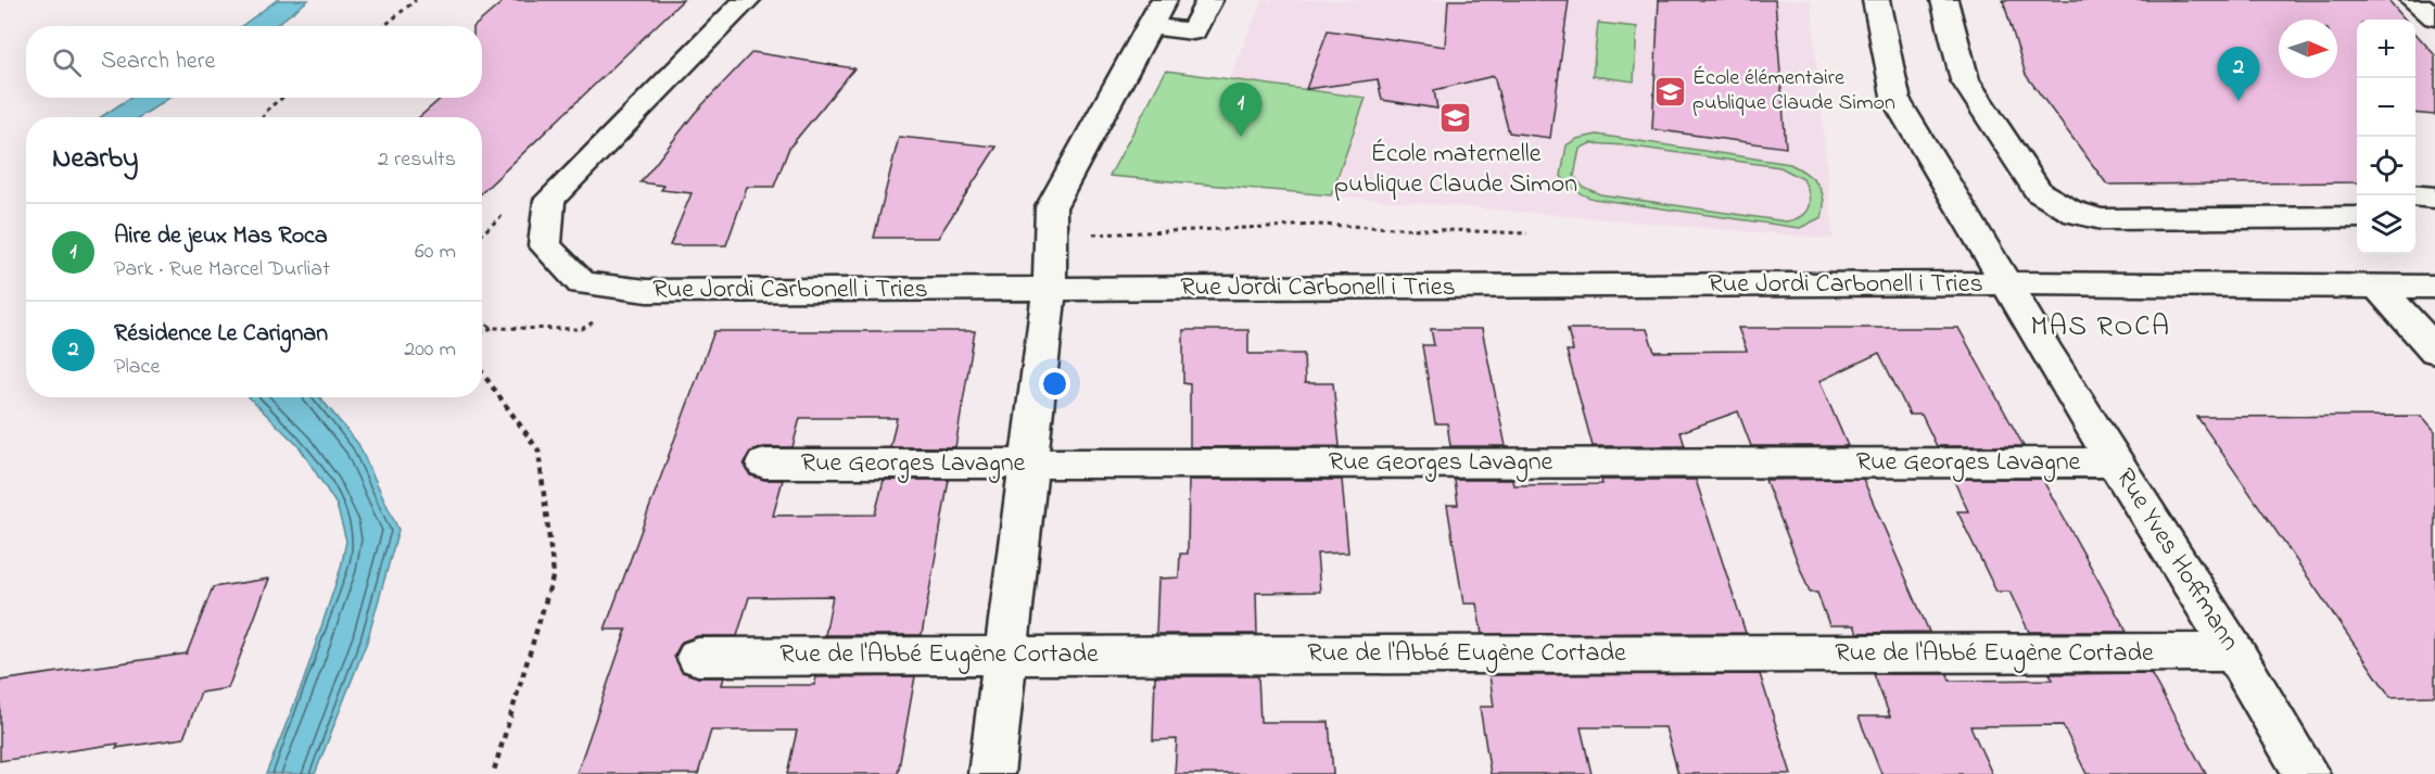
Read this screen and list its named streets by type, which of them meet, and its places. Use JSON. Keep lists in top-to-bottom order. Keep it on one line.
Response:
{"streets":{"street":["Rue Jordi Carbonell i Tries","Rue Georges Lavagne","Rue Yves Hoffmann","Rue de l'Abbé Eugène Cortade"]},"crossings":[["Rue Jordi Carbonell i Tries","Rue Yves Hoffmann"],["Rue Georges Lavagne","Rue Yves Hoffmann"],["Rue Yves Hoffmann","Rue de l'Abbé Eugène Cortade"]],"districts":["MAS ROCA"],"places":{"school or university":["École élémentaire publique Claude Simon","École maternelle publique Claude Simon"]},"north":"right","page":{"map_buttons":["+","−"],"search":"Search here","pins":["2","1"],"heading":["Nearby","2 results"],"list":[{"mark":"1","name":"Aire de jeux Mas Roca","note":"Park · Rue Marcel Durliat","value":"60 m"},{"mark":"2","name":"Résidence Le Carignan","note":"Place","value":"200 m"}]}}
